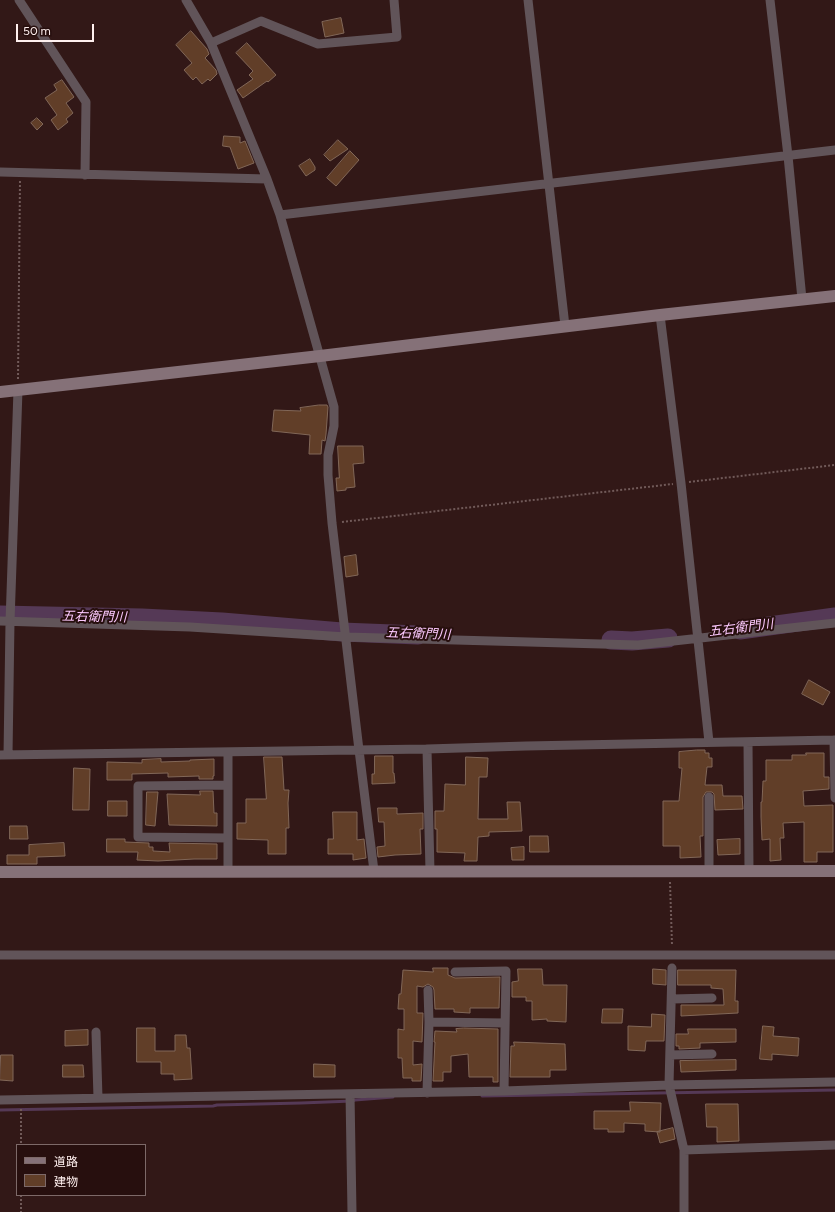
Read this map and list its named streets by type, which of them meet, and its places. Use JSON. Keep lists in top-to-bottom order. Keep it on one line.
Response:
{"water":["五右衛門川"],"legend":["道路","建物"],"scale_bar":"50 m"}
